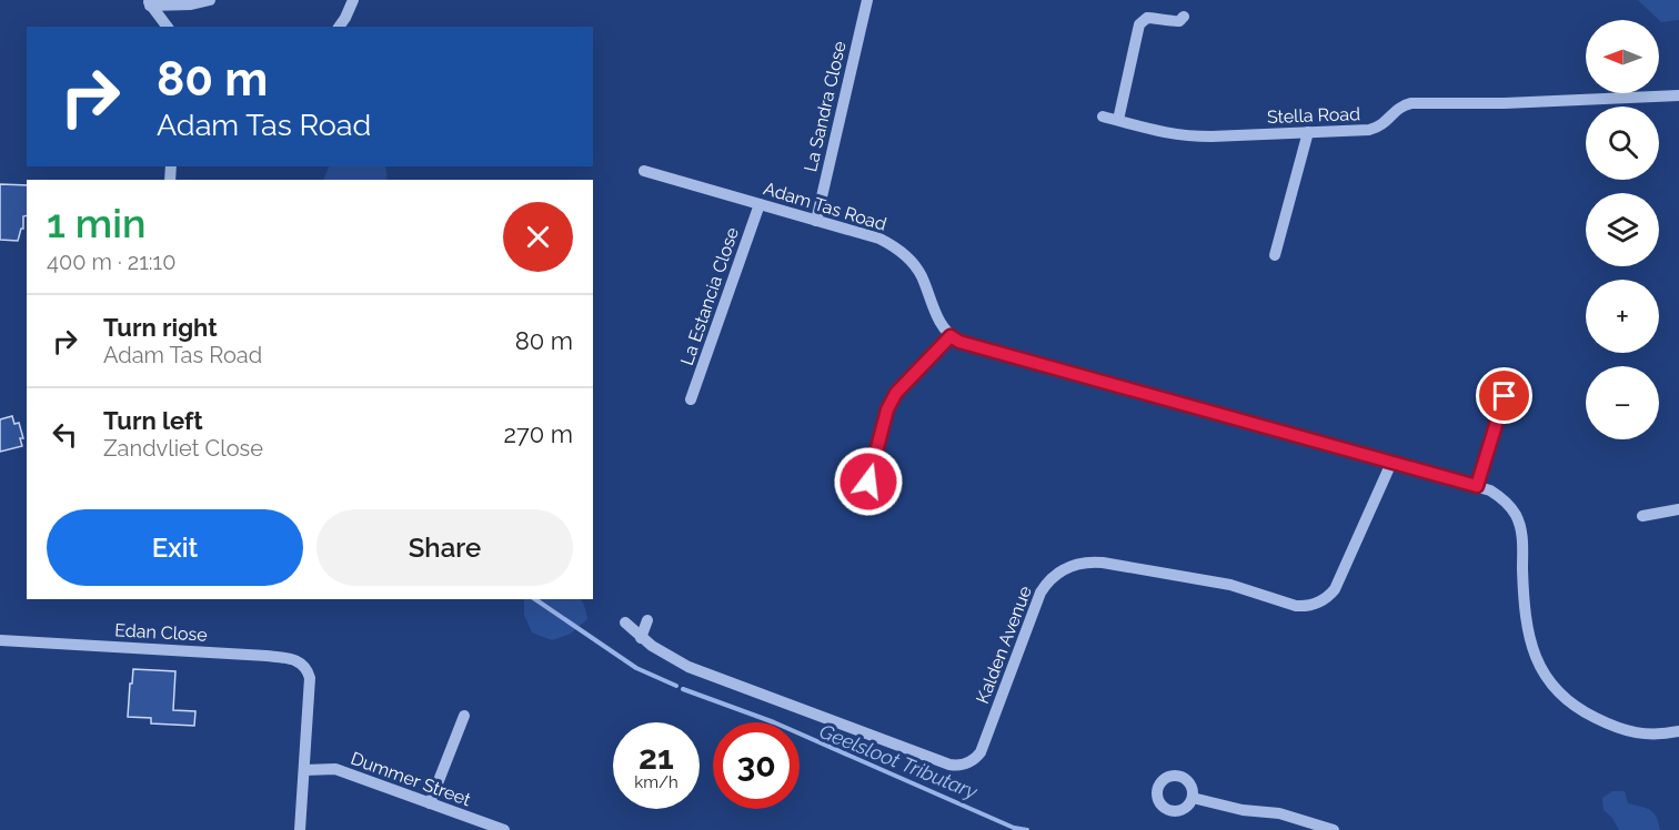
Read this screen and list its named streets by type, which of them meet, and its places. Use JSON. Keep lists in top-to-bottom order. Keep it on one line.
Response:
{"streets":{"street":["La Sandra Close","Stella Road","Adam Tas Road","La Estancia Close","Edan Close","Kalden Avenue","Dummer Street"]},"crossings":[["La Sandra Close","Adam Tas Road"],["Adam Tas Road","La Estancia Close"],["Edan Close","Dummer Street"]],"water":["Geelsloot Tributary"],"north":"left","page":{"map_buttons":["+","−"],"turn":["80 m","Adam Tas Road"],"heading":["1 min","400 m · 21:10"],"list":[{"name":"Turn right","note":"Adam Tas Road","value":"80 m"},{"name":"Turn left","note":"Zandvliet Close","value":"270 m"}],"buttons":["Exit","Share"],"speed":"21 km/h","limit":"30"}}
